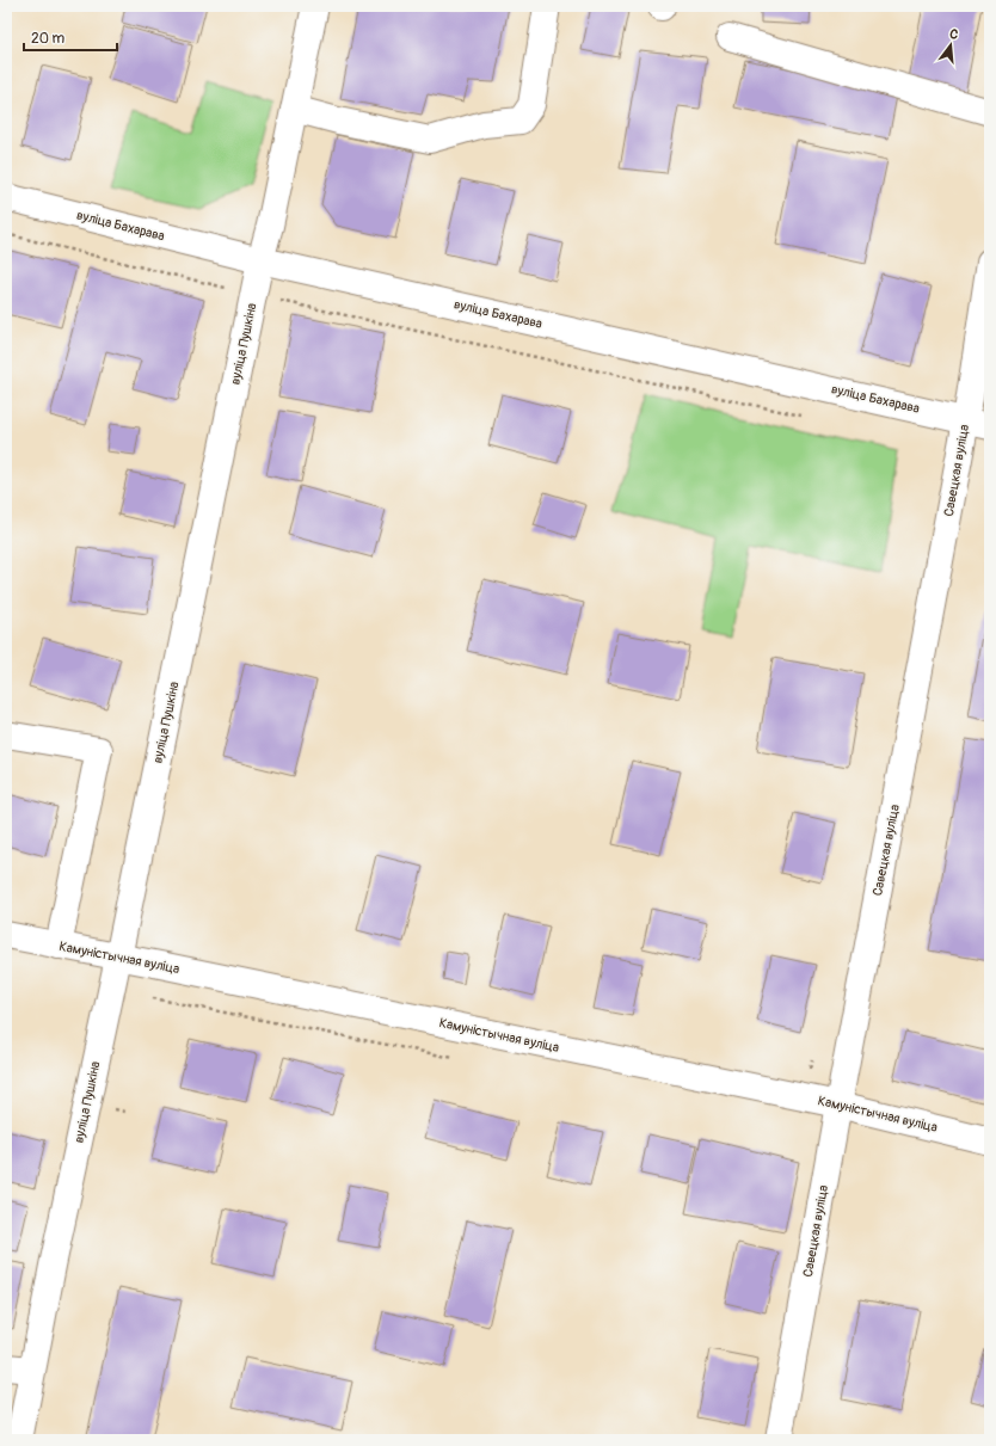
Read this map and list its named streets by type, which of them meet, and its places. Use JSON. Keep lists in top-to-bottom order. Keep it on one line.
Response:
{"streets":{"main road":["вуліца Бахарава","вуліца Пушкіна","Савецкая вуліца","Камуністычная вуліца"]},"crossings":[["вуліца Бахарава","вуліца Пушкіна"],["вуліца Бахарава","Савецкая вуліца"],["вуліца Пушкіна","Камуністычная вуліца"],["Савецкая вуліца","Камуністычная вуліца"]],"scale_bar":"20 m","north":"top"}
